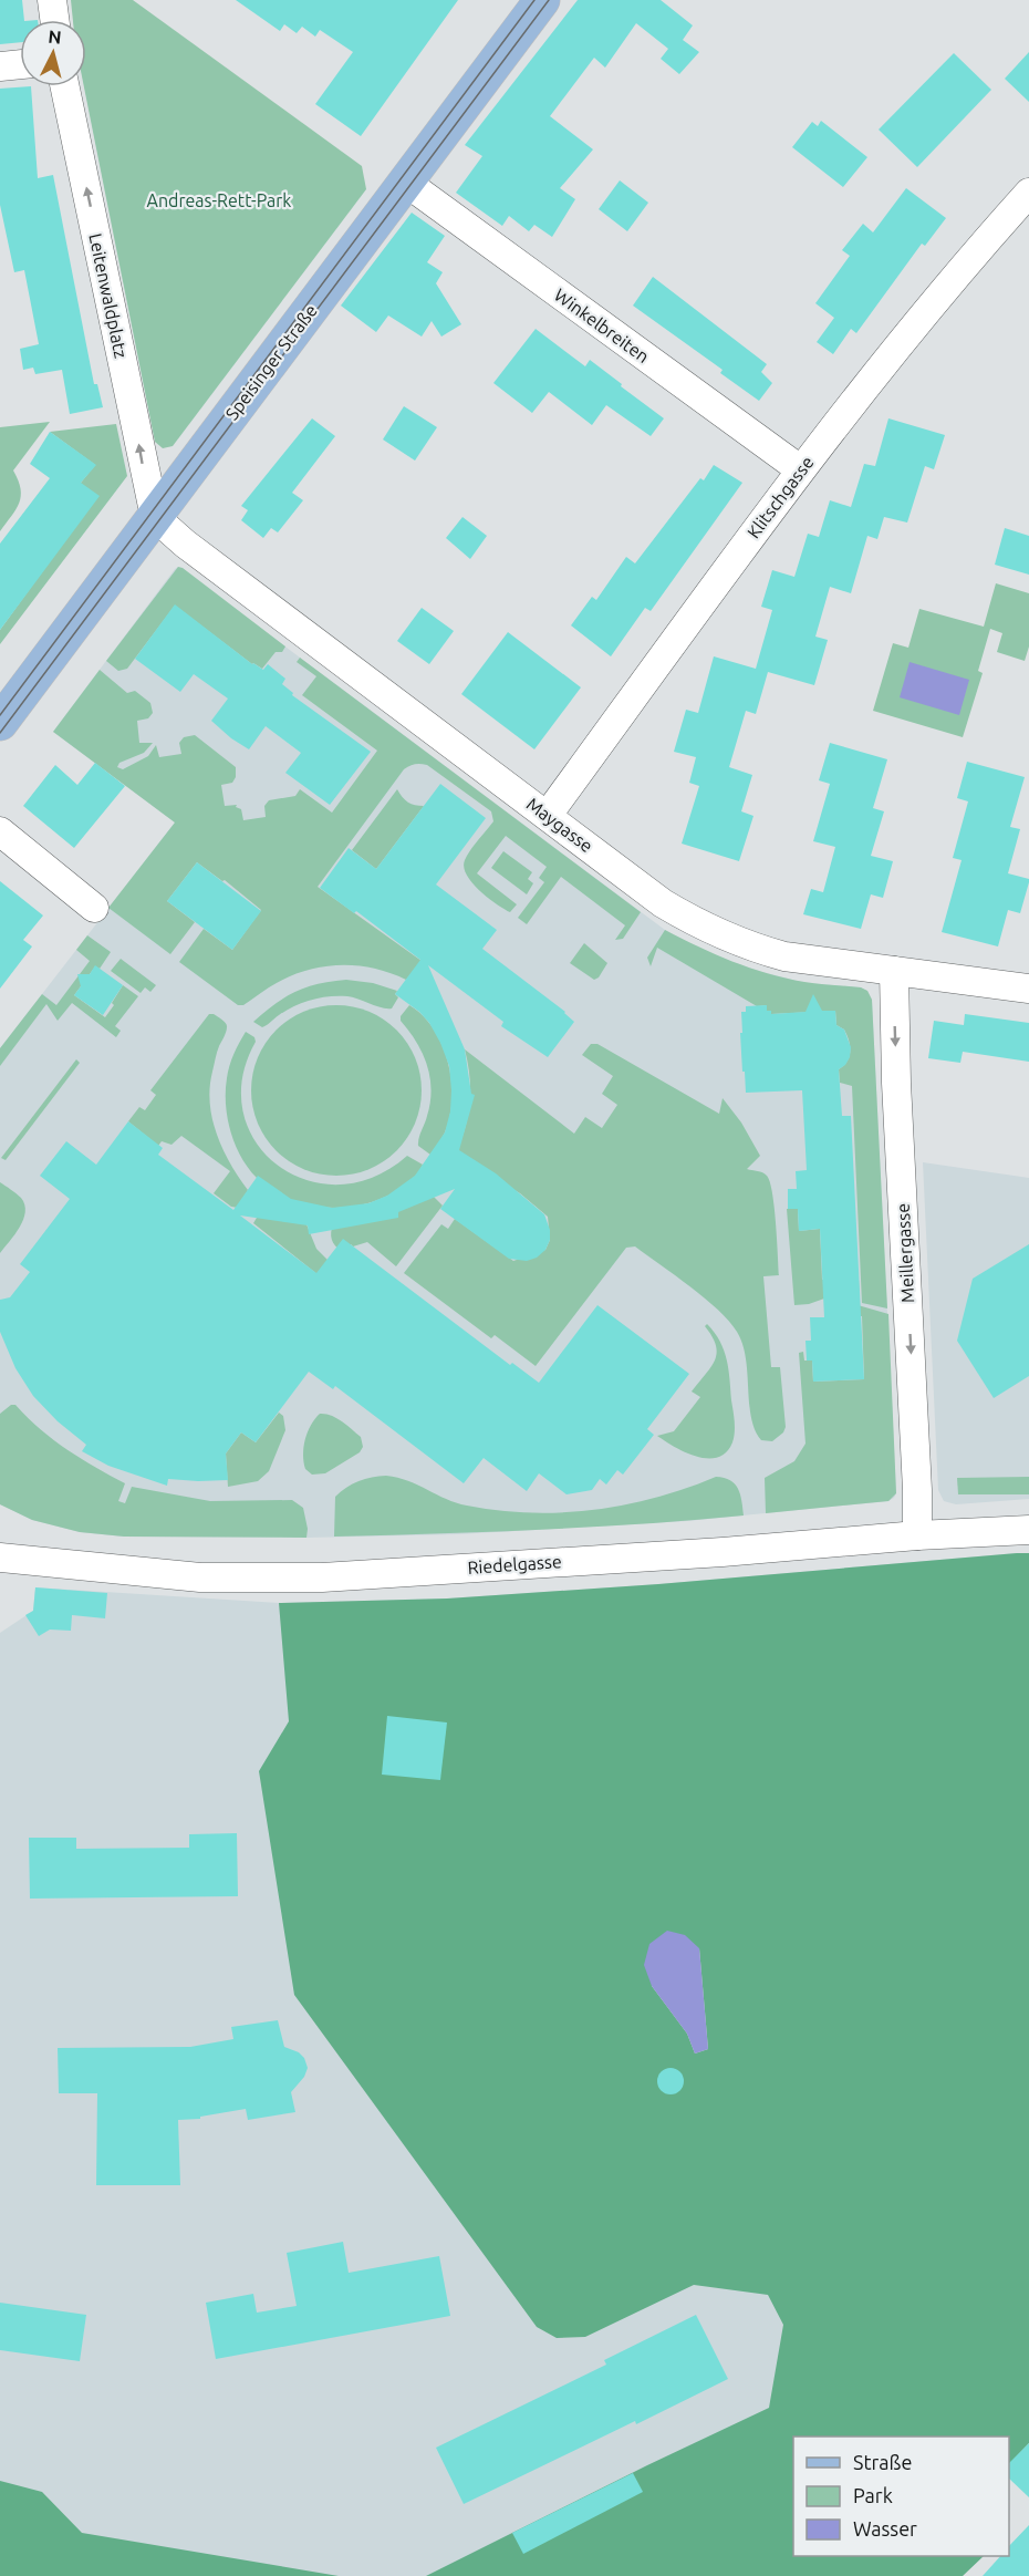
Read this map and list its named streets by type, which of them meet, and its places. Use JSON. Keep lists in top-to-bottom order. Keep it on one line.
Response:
{"streets":{"main road":["Speisinger Straße"],"street":["Leitenwaldplatz","Winkelbreiten","Klitschgasse","Maygasse","Meillergasse","Riedelgasse"]},"crossings":[["Leitenwaldplatz","Speisinger Straße"],["Leitenwaldplatz","Maygasse"],["Winkelbreiten","Speisinger Straße"],["Winkelbreiten","Klitschgasse"],["Speisinger Straße","Maygasse"],["Klitschgasse","Maygasse"],["Maygasse","Meillergasse"],["Meillergasse","Riedelgasse"]],"one_way":["Leitenwaldplatz","Meillergasse"],"parks":["Andreas-Rett-Park"],"legend":["Straße","Park","Wasser"],"north":"top"}
